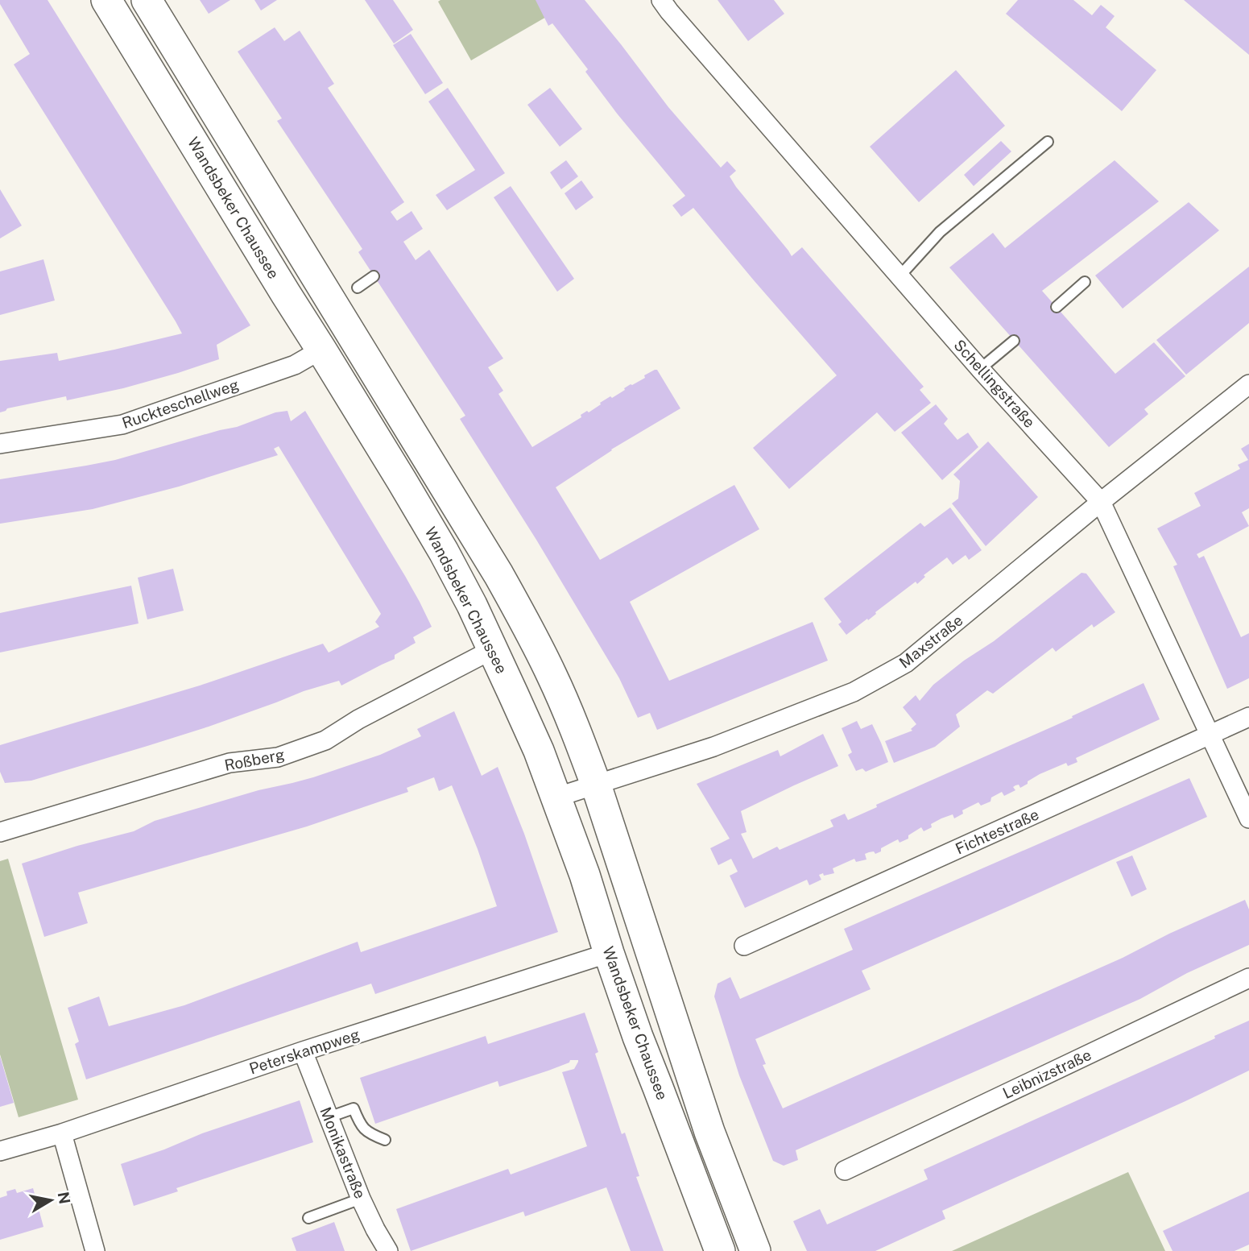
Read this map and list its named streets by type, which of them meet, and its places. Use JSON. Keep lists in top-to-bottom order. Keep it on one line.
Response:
{"streets":{"main road":["Wandsbeker Chaussee"],"street":["Schellingstraße","Ruckteschellweg","Maxstraße","Roßberg","Fichtestraße","Peterskampweg","Leibnizstraße","Monikastraße"]},"crossings":[["Wandsbeker Chaussee","Ruckteschellweg"],["Wandsbeker Chaussee","Maxstraße"],["Wandsbeker Chaussee","Roßberg"],["Wandsbeker Chaussee","Peterskampweg"],["Schellingstraße","Maxstraße"],["Schellingstraße","Fichtestraße"],["Peterskampweg","Monikastraße"]],"north":"right"}
